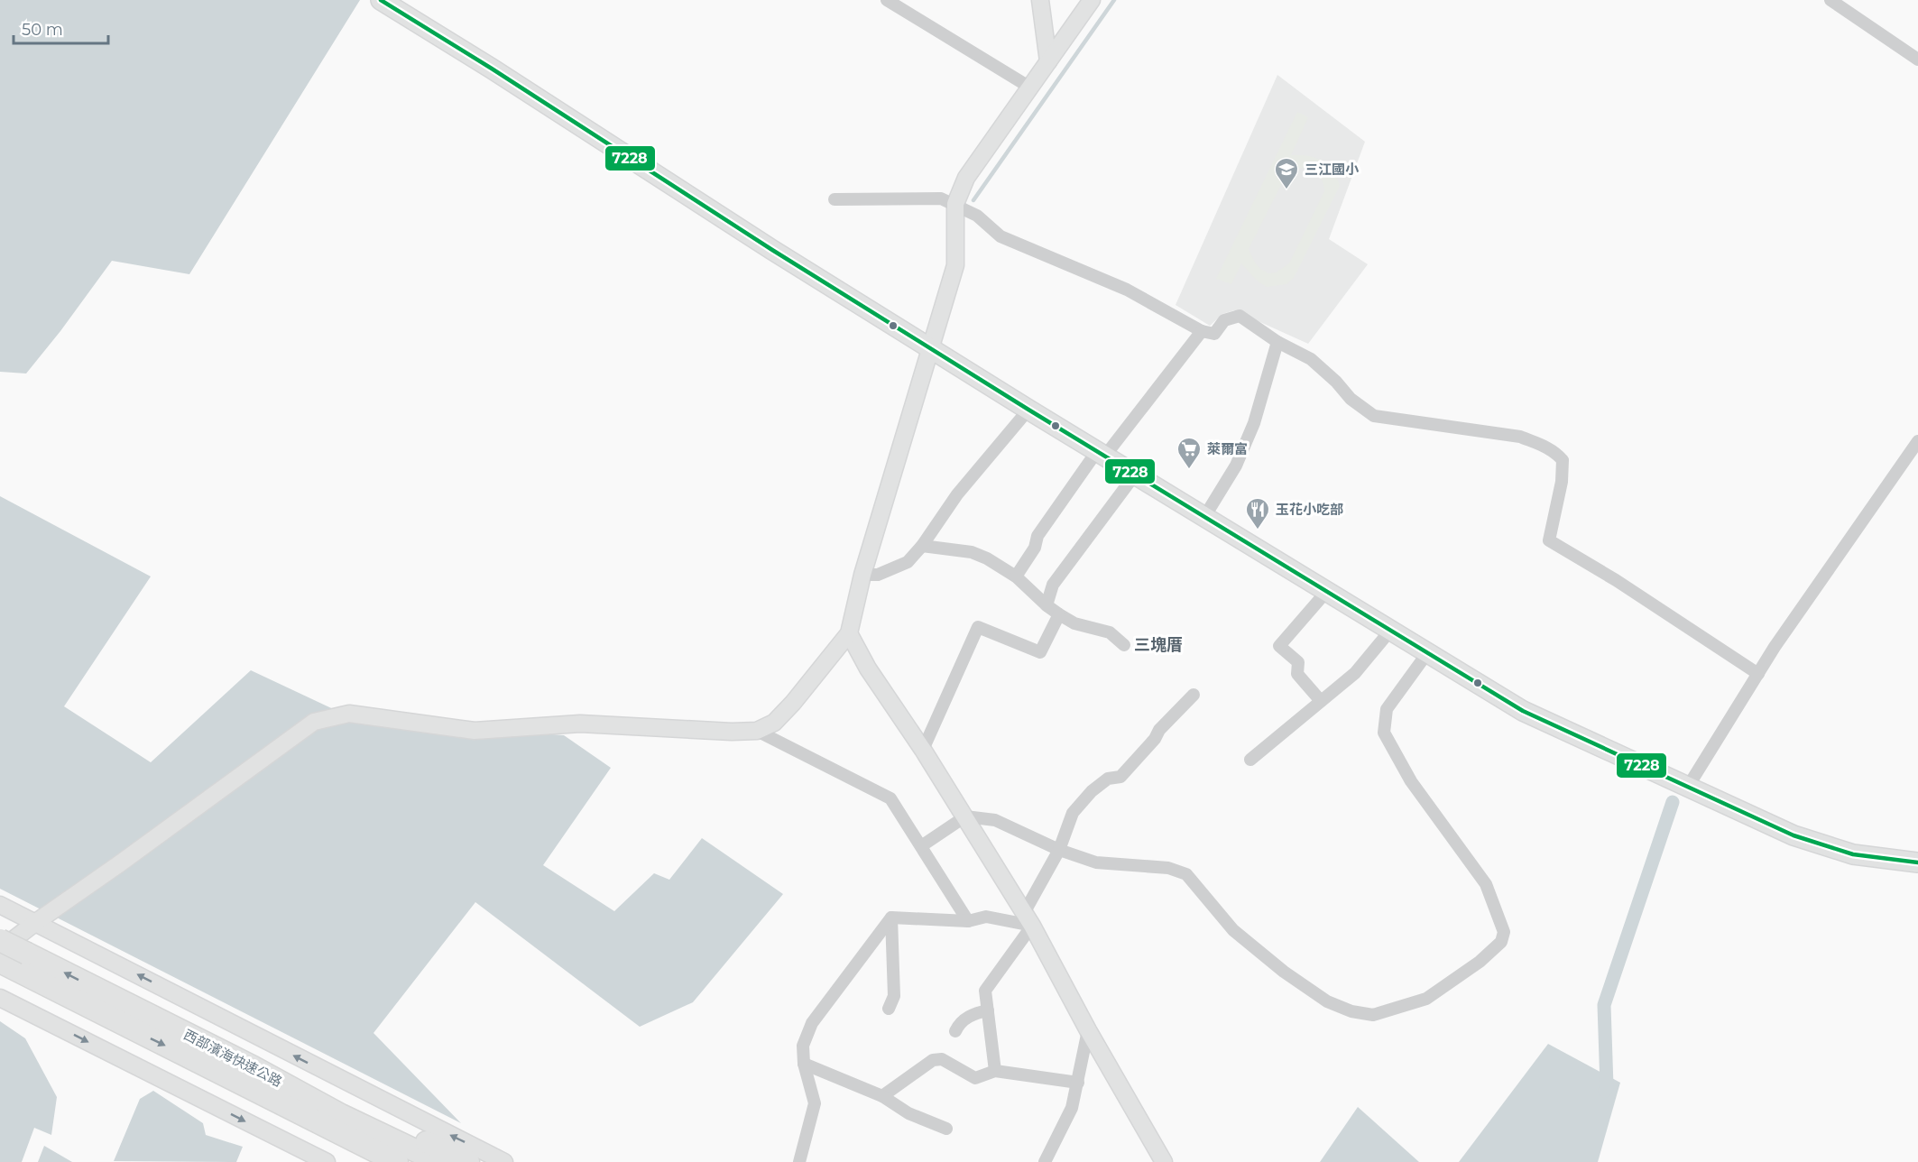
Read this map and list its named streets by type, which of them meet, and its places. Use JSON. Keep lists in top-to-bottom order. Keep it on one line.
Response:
{"streets":{"highway":["西部濱海快速公路"]},"districts":["三塊厝"],"places":{"school or university":["三江國小"],"supermarket":["萊爾富"],"restaurant":["玉花小吃部"]},"lines":["transit line 7228"],"scale_bar":"50 m"}
